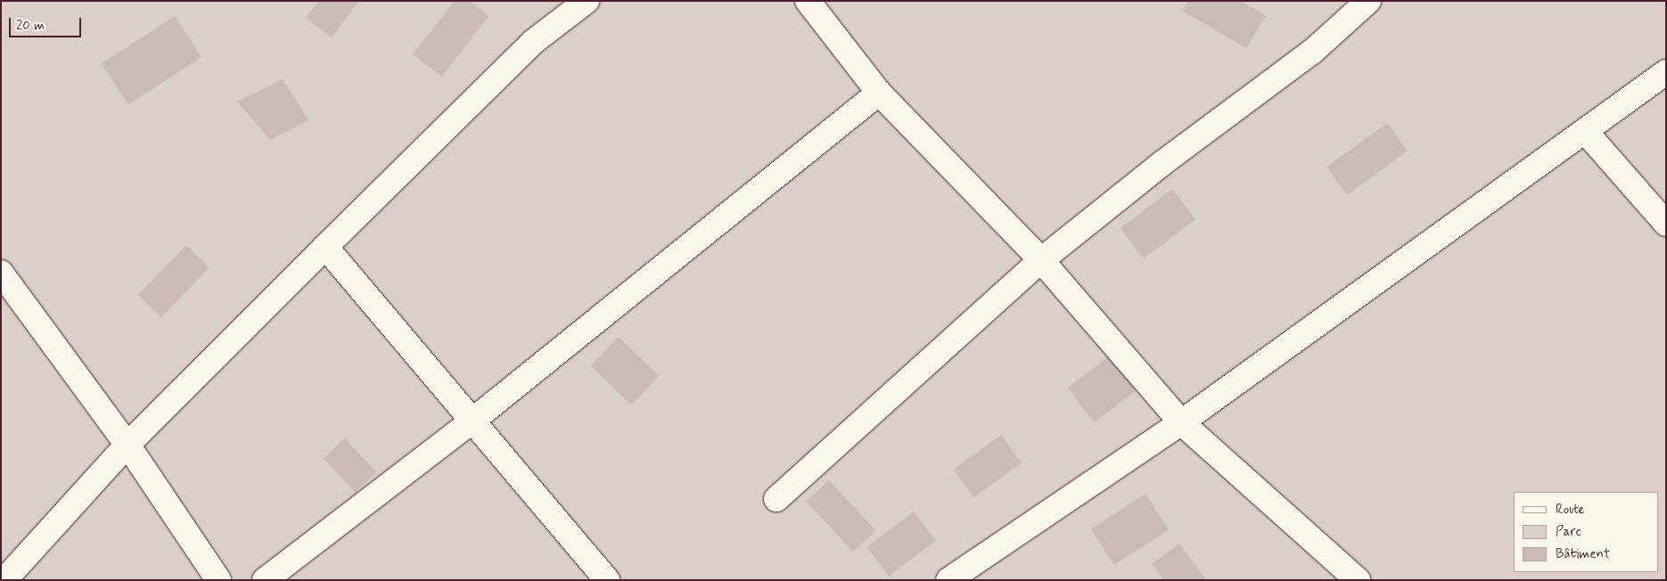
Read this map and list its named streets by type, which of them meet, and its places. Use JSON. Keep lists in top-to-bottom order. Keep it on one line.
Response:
{"legend":["Route","Parc","Bâtiment"],"scale_bar":"20 m"}
